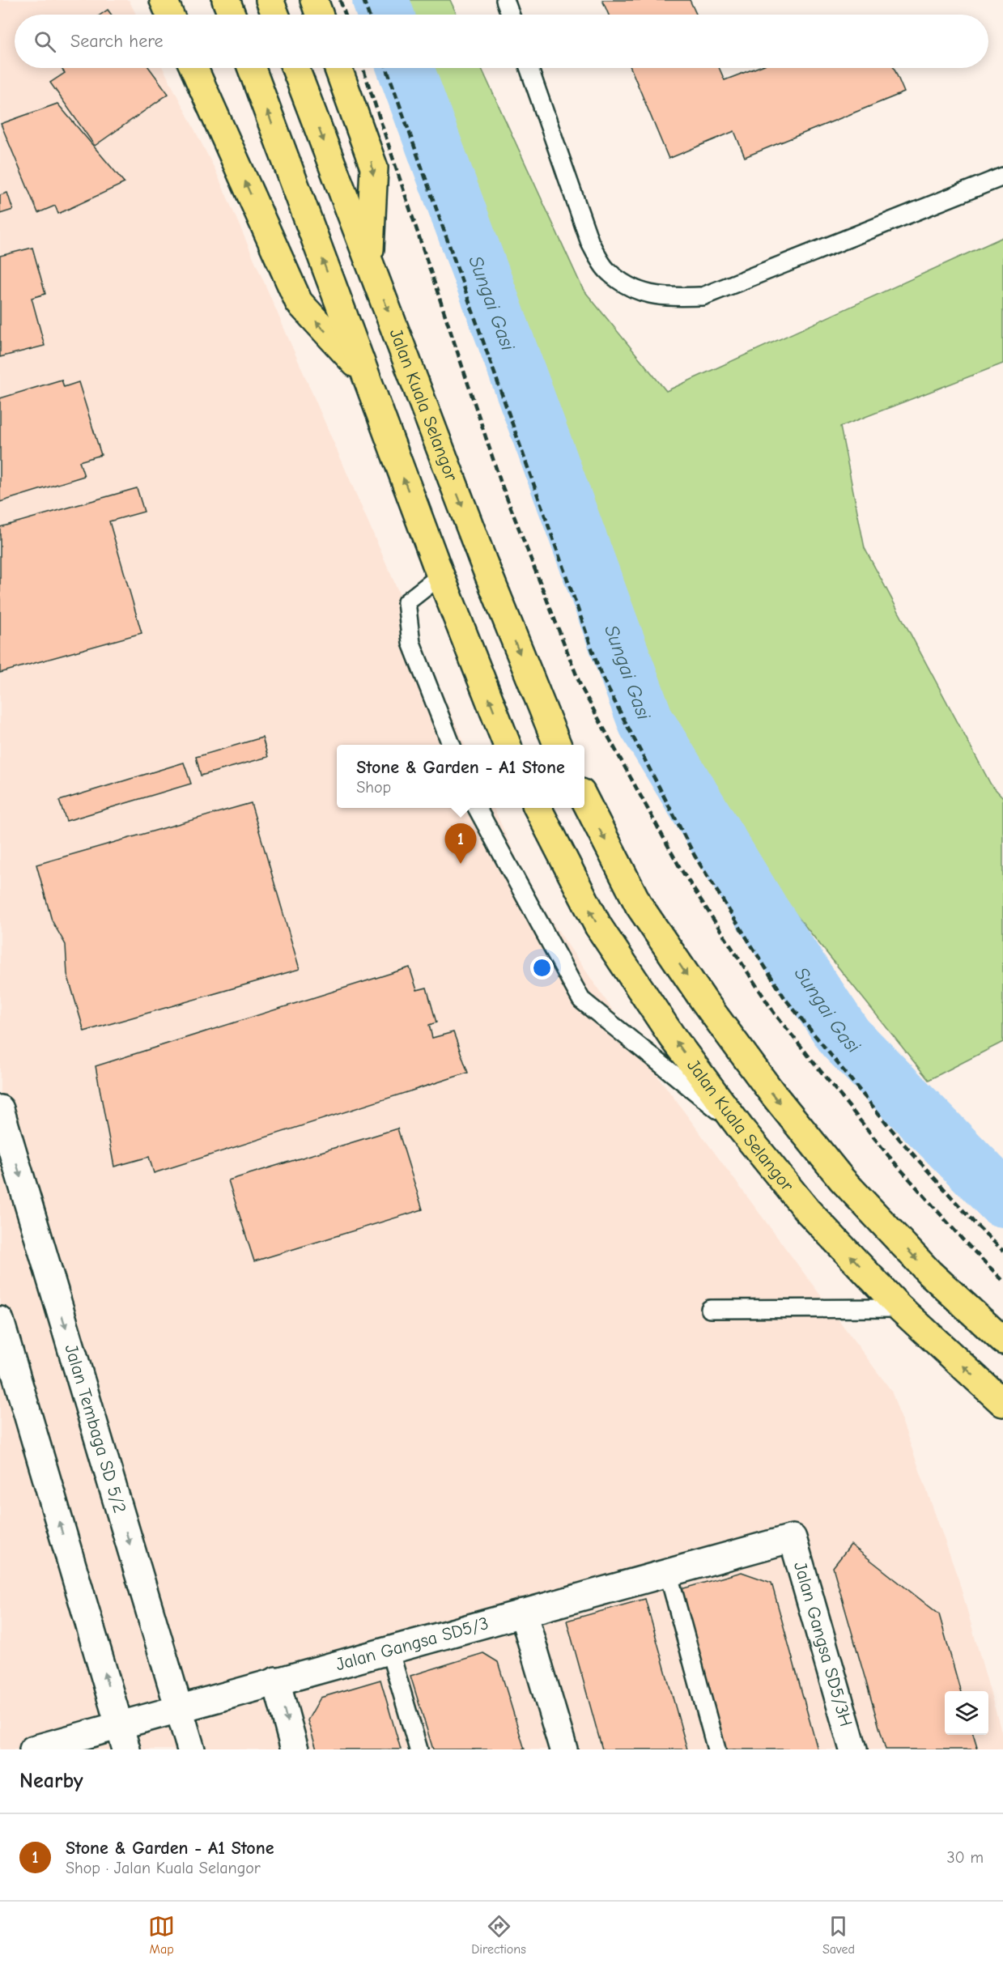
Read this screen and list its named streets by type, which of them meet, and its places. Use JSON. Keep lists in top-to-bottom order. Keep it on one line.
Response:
{"streets":{"highway":["Jalan Kuala Selangor"],"street":["Jalan Tembaga SD 5/2","Jalan Gangsa SD5/3","Jalan Gangsa SD5/3H"]},"crossings":[["Jalan Tembaga SD 5/2","Jalan Gangsa SD5/3"],["Jalan Gangsa SD5/3","Jalan Gangsa SD5/3H"]],"water":["Sungai Gasi"],"page":{"search":"Search here","popup":["Stone & Garden - A1 Stone","Shop"],"pins":"1","heading":"Nearby","list":[{"mark":"1","name":"Stone & Garden - A1 Stone","note":"Shop · Jalan Kuala Selangor","value":"30 m"}],"nav":["Map","Directions","Saved"]}}
